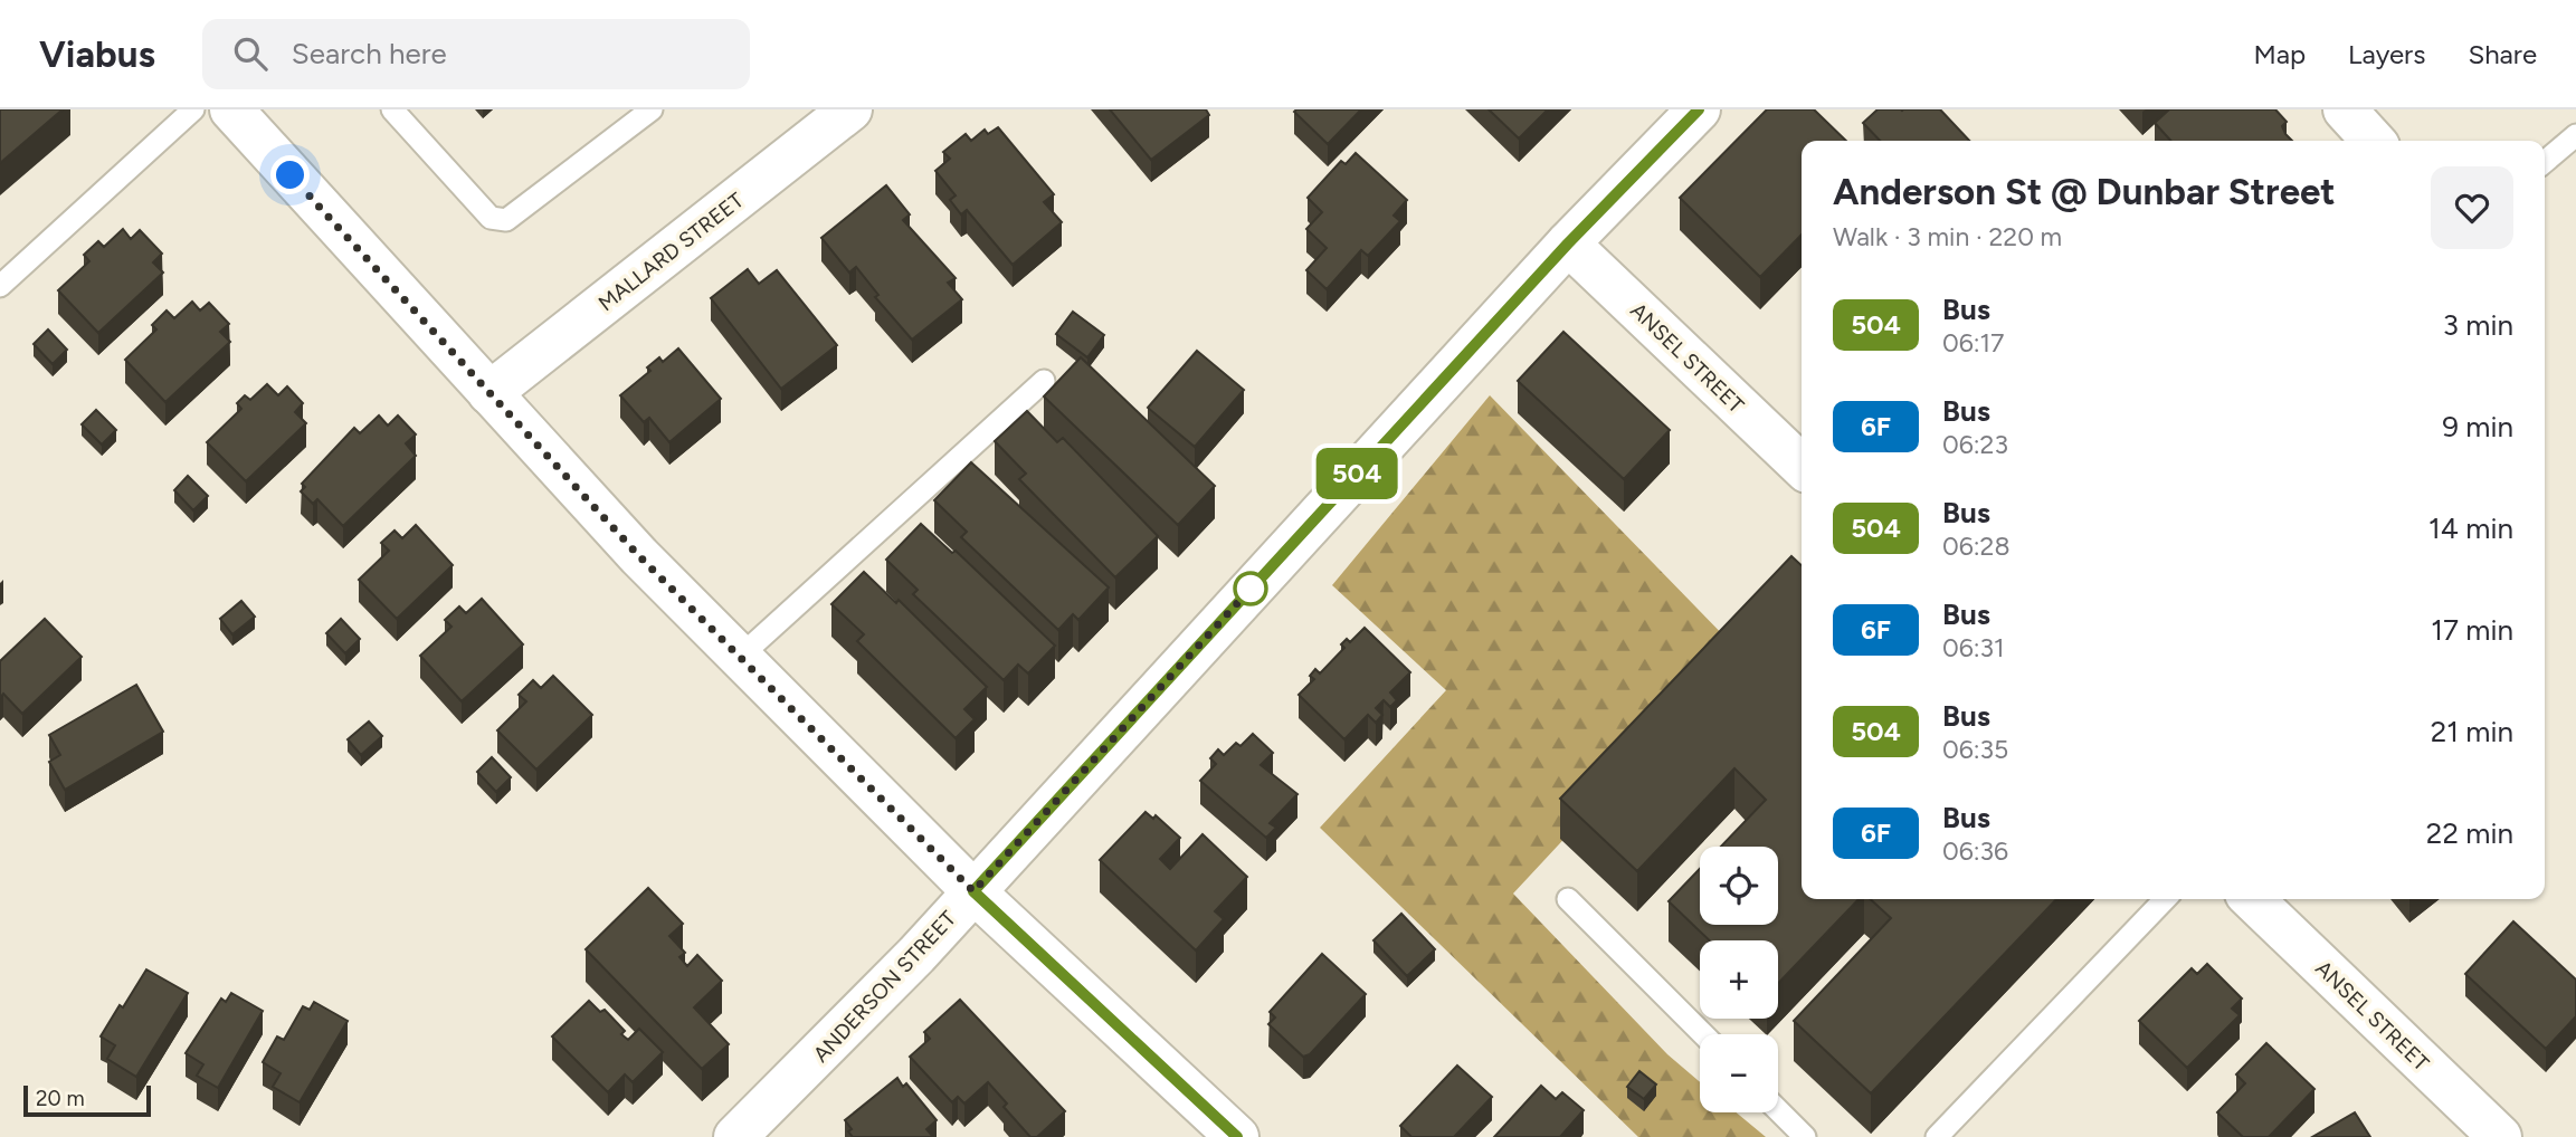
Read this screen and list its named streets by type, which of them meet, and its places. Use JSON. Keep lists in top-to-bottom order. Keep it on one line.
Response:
{"streets":{"street":["MALLARD STREET","ANSEL STREET","ANDERSON STREET"]},"crossings":[["ANSEL STREET","ANDERSON STREET"]],"lines":["bus line 504"],"scale_bar":"20 m","page":{"header":"Viabus","search":"Search here","nav":["Map","Layers","Share"],"on_map":"504","heading":["Anderson St @ Dunbar Street","Walk · 3 min · 220 m"],"list":[{"mark":"504","name":"Bus","note":"06:17","value":"3 min"},{"mark":"6F","name":"Bus","note":"06:23","value":"9 min"},{"mark":"504","name":"Bus","note":"06:28","value":"14 min"},{"mark":"6F","name":"Bus","note":"06:31","value":"17 min"},{"mark":"504","name":"Bus","note":"06:35","value":"21 min"},{"mark":"6F","name":"Bus","note":"06:36","value":"22 min"}],"map_buttons":["+","−"],"scale":"20 m"}}
